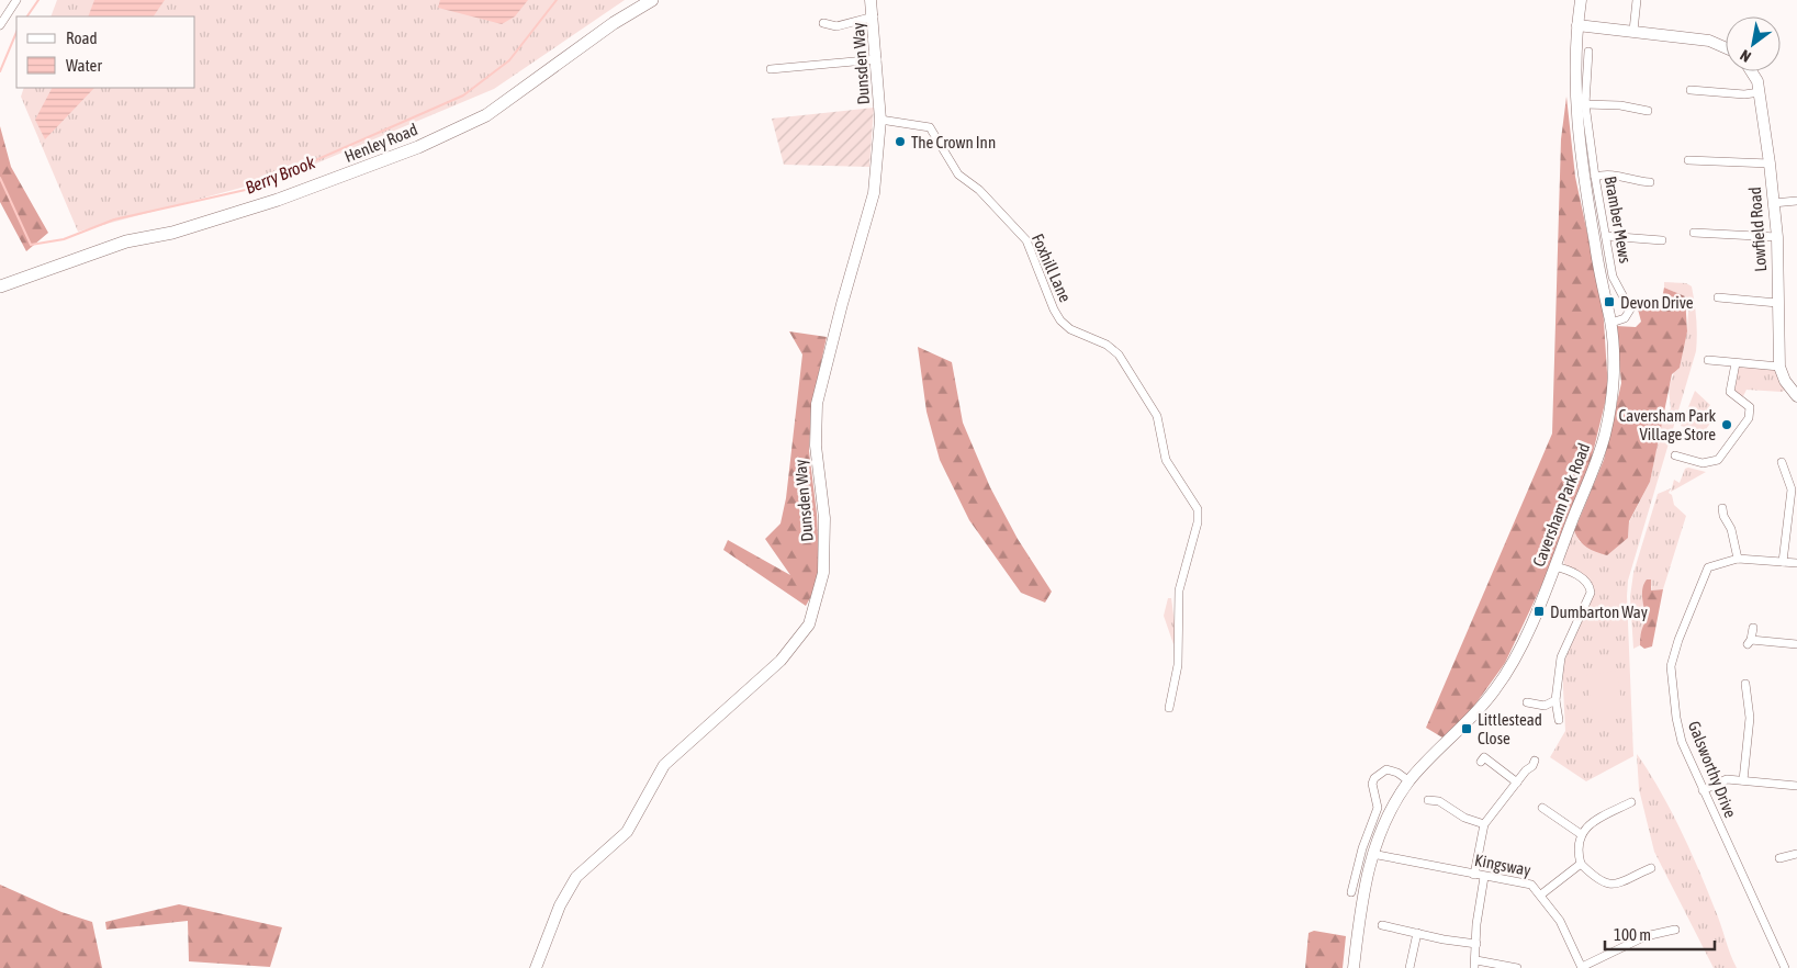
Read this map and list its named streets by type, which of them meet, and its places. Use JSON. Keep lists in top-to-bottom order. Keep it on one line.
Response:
{"streets":{"main road":["Henley Road"],"street":["Dunsden Way","Bramber Mews","Lowfield Road","Foxhill Lane","Caversham Park Road","Galsworthy Drive","Kingsway"]},"crossings":[["Dunsden Way","Foxhill Lane"],["Bramber Mews","Caversham Park Road"],["Caversham Park Road","Kingsway"]],"water":["Berry Brook"],"places":{"other":["The Crown Inn","Caversham Park Village Store"],"transit":["Devon Drive","Dumbarton Way","Littlestead Close"]},"legend":["Road","Water"],"scale_bar":"100 m","north":"bottom left"}
